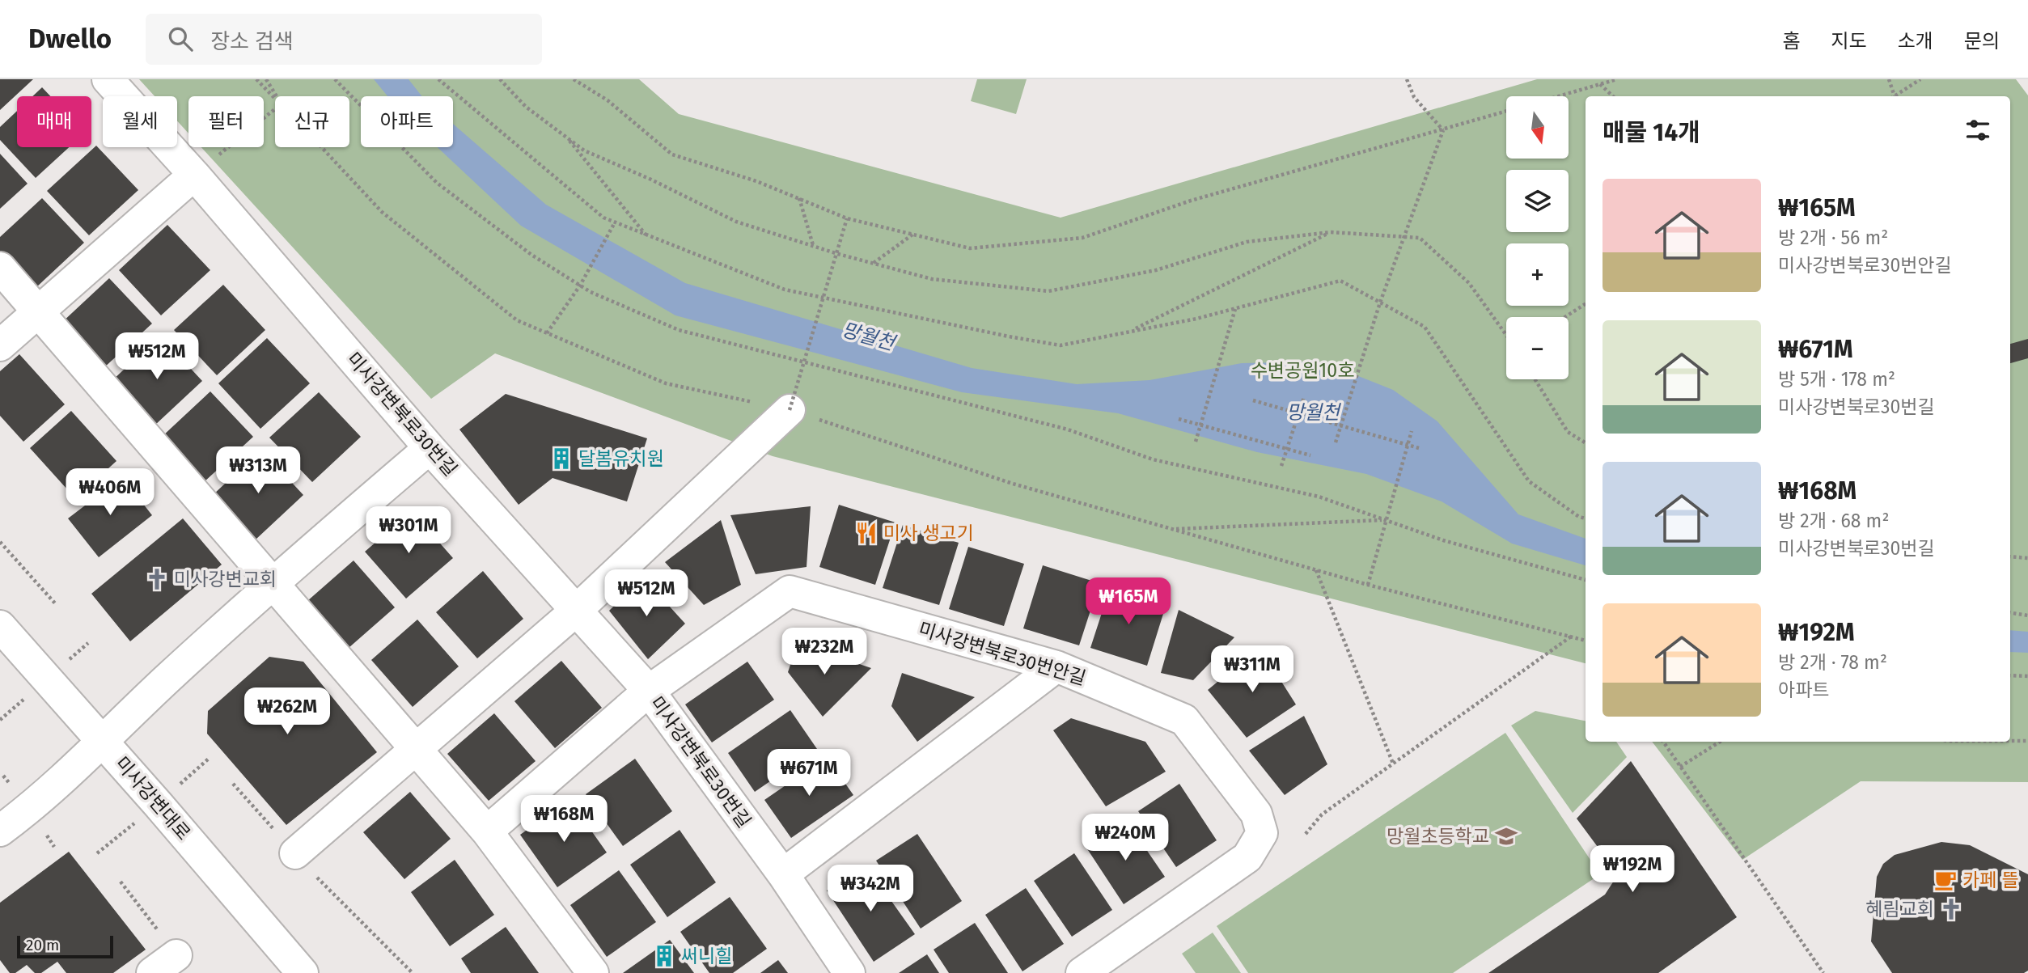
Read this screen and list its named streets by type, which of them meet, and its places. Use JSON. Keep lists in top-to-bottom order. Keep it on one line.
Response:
{"streets":{"street":["미사강변북로30번길","미사강변북로30번안길","미사강변대로"]},"crossings":[["미사강변북로30번길","미사강변북로30번안길"]],"water":["망월천"],"parks":["수변공원10호"],"places":{"building":["달봄유치원","써니힐"],"restaurant":["미사 생고기"],"church":["미사강변교회","혜림교회"],"school or university":["망월초등학교"],"cafe":["카페 뜰"]},"scale_bar":"20 m","north":"bottom","page":{"header":"Dwello","search":"장소 검색","nav":["홈","지도","소개","문의"],"map_buttons":["+","−"],"chip":["매매","월세","필터","신규","아파트"],"heading":"매물 14개","list":[{"name":"₩165M","note":"방 2개 · 56 m² · 미사강변북로30번안길"},{"name":"₩671M","note":"방 5개 · 178 m² · 미사강변북로30번길"},{"name":"₩168M","note":"방 2개 · 68 m² · 미사강변북로30번길"},{"name":"₩192M","note":"방 2개 · 78 m² · 아파트"}],"price":["₩512M","₩313M","₩406M","₩301M","₩512M","₩165M","₩232M","₩311M","₩262M","₩671M","₩168M","₩240M","₩192M","₩342M"],"scale":"20 m"}}
